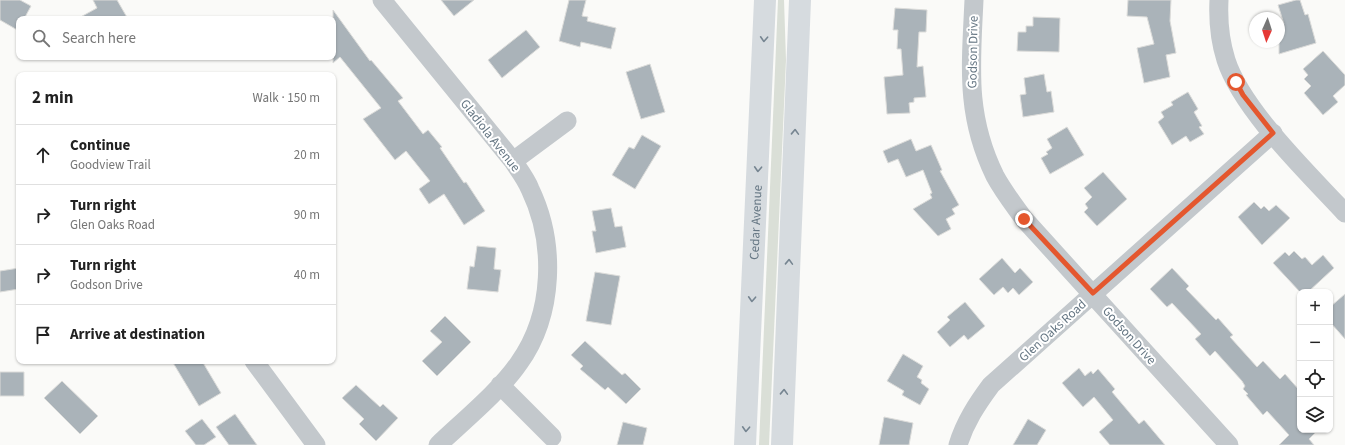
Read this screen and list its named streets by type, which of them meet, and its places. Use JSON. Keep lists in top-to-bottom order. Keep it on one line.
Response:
{"streets":{"main road":["Cedar Avenue"],"street":["Godson Drive","Gladiola Avenue","Glen Oaks Road"]},"crossings":[["Godson Drive","Glen Oaks Road"]],"north":"bottom","page":{"search":"Search here","heading":["2 min","Walk · 150 m"],"list":[["Continue","Goodview Trail","20 m"],["Turn right","Glen Oaks Road","90 m"],["Turn right","Godson Drive","40 m"],"Arrive at destination"],"map_buttons":["+","−"]}}
